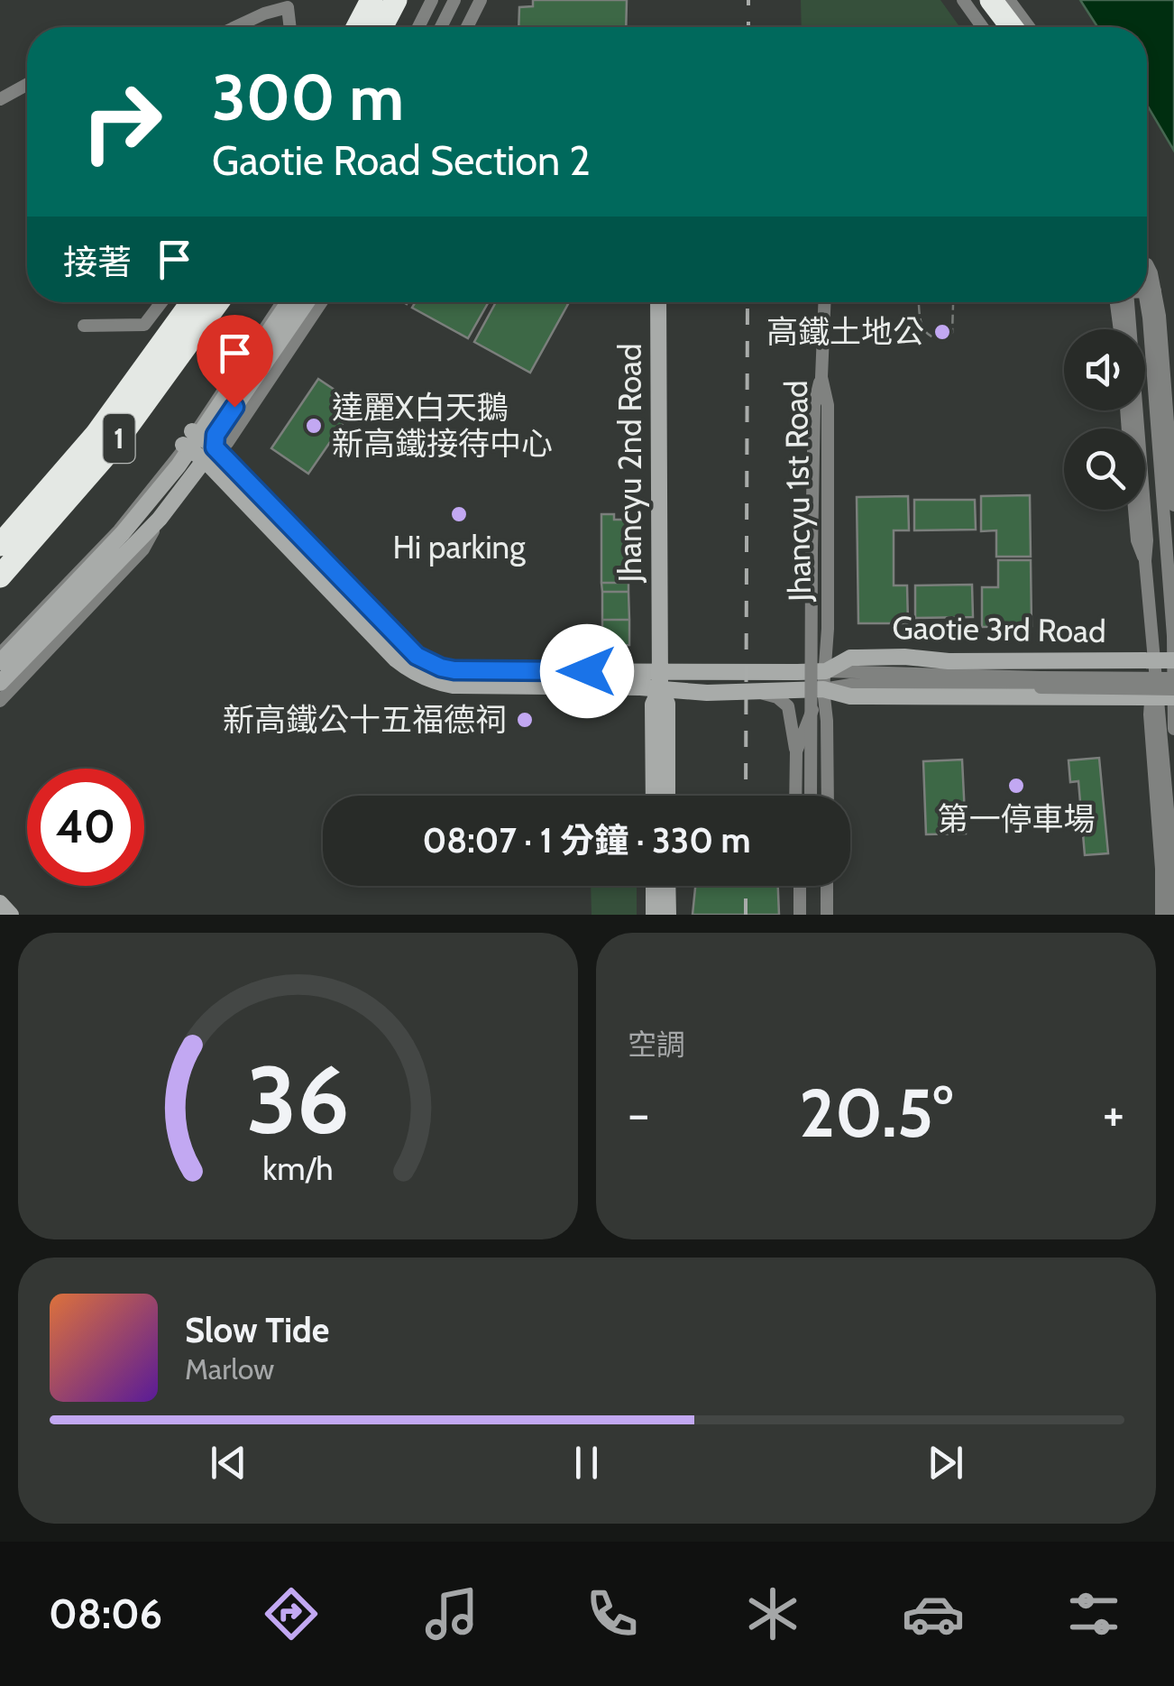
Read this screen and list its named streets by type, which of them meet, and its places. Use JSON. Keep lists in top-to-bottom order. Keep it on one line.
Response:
{"streets":{"highway":["1"],"street":["Jhancyu 2nd Road","Jhancyu 1st Road","Gaotie 3rd Road"]},"crossings":[["Jhancyu 2nd Road","Gaotie 3rd Road"],["Jhancyu 1st Road","Gaotie 3rd Road"]],"places":["高鐵土地公","達麗X白天鵝 新高鐵接待中心","Hi parking","新高鐵公十五福德祠","第一停車場"],"page":{"turn":["300 m","Gaotie Road Section 2"],"then":"接著","limit":"40","trip":"08:07 · 1 分鐘 · 330 m","tile":"空調","heat":["−","20.5°","+"],"song":["Slow Tide","Marlow"],"tabs":"08:06","gauge":["36","km/h"]}}
